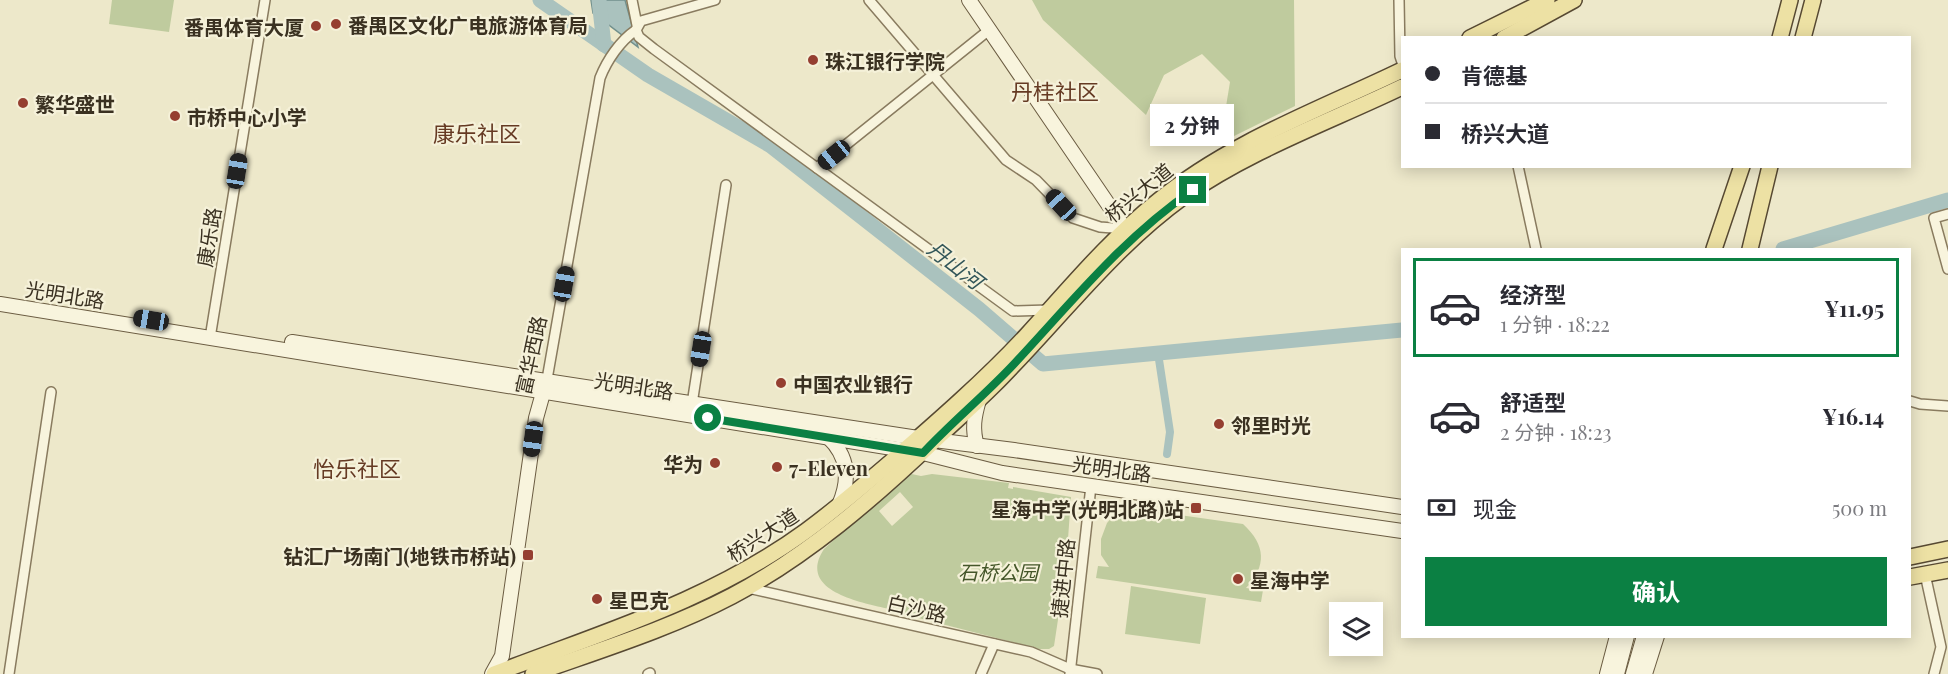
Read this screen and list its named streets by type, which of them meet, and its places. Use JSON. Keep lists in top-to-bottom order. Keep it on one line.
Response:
{"streets":{"main road":["桥兴大道","光明北路","富华西路"],"street":["康乐路","捷进中路","白沙路"]},"crossings":[["桥兴大道","光明北路"],["桥兴大道","富华西路"],["桥兴大道","白沙路"],["康乐路","光明北路"],["光明北路","富华西路"],["光明北路","捷进中路"],["捷进中路","白沙路"]],"districts":["丹桂社区","康乐社区","怡乐社区"],"water":["丹山河"],"parks":["石桥公园"],"places":{"other":["番禺区文化广电旅游体育局","番禺体育大厦","珠江银行学院","繁华盛世","市桥中心小学","中国农业银行","邻里时光","华为","7-Eleven","星海中学","星巴克"],"transit":["星海中学(光明北路)站","钻汇广场南门(地铁市桥站)"]},"page":{"banner":["肯德基","桥兴大道"],"bubble":"2 分钟","list":[{"name":"经济型","note":"1 分钟 · 18:22","value":"¥11.95"},{"name":"舒适型","note":"2 分钟 · 18:23","value":"¥16.14"}],"pay":["现金","500 m"],"buttons":"确认"}}
